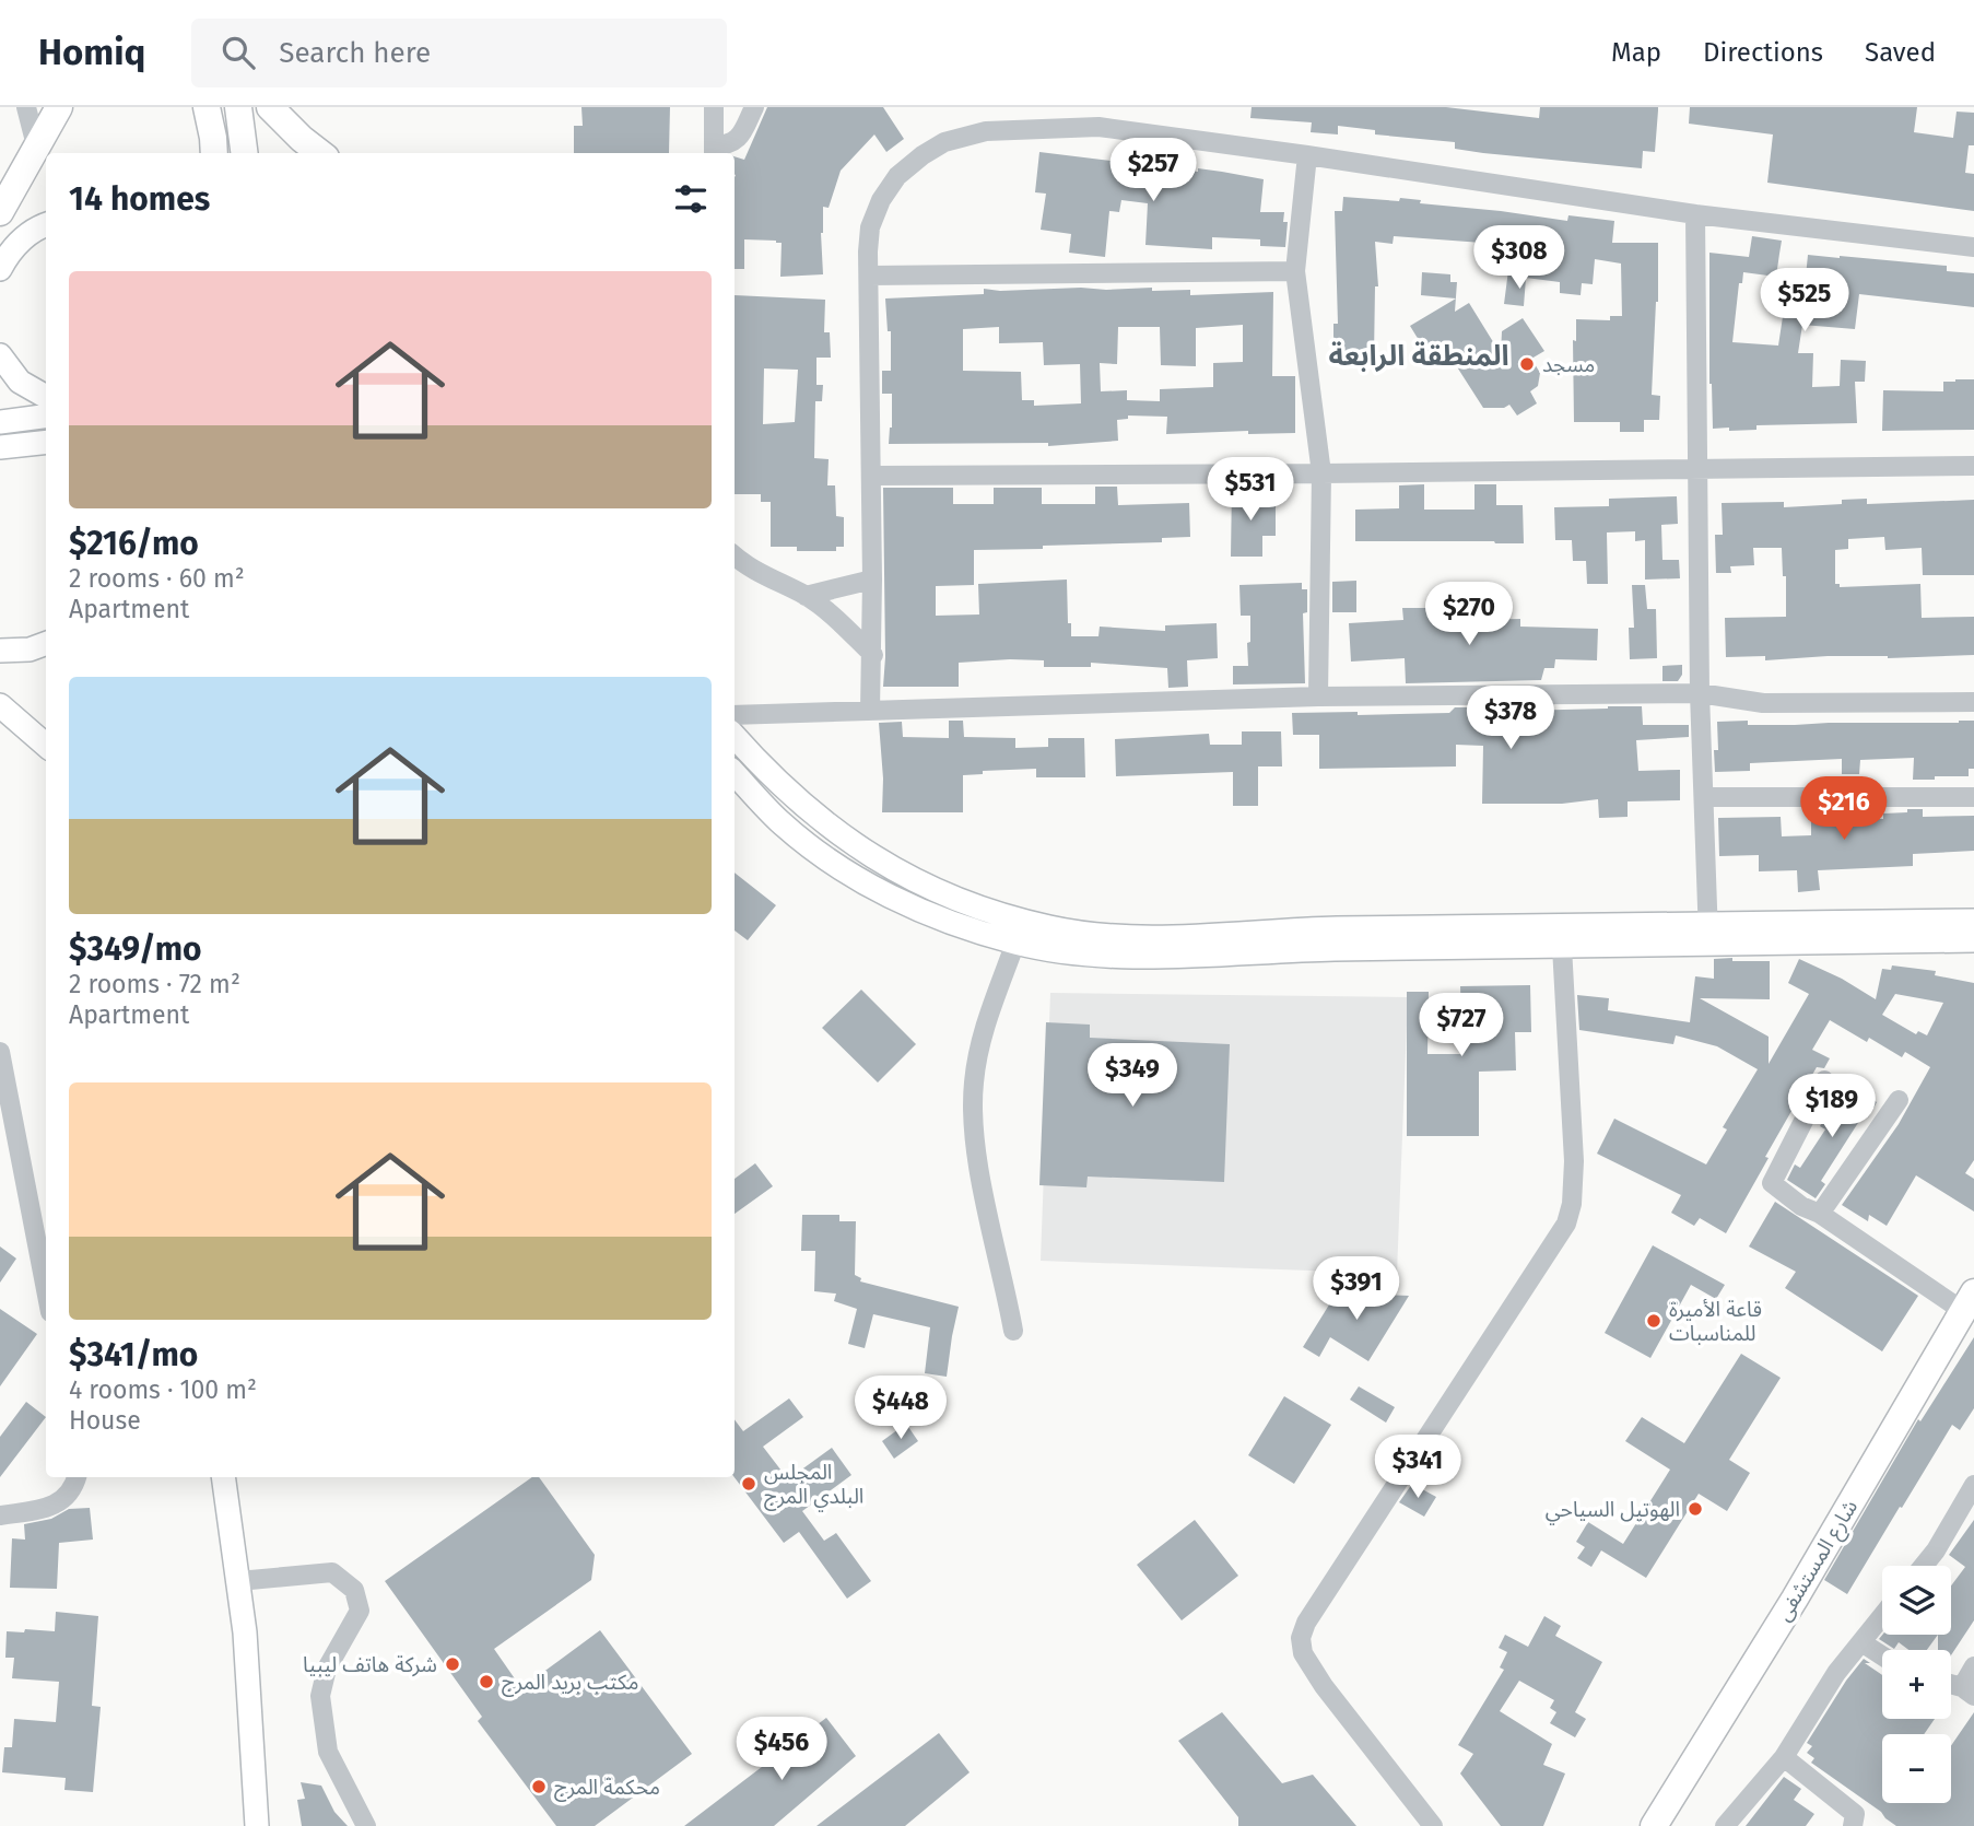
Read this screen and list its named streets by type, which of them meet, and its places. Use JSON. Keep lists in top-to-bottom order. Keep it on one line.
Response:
{"streets":{"highway":["شارع المستشفى"]},"districts":["المنطقة الرابعة"],"places":["مسجد","قاعة الأميرة للمناسبات","المجلس البلدي المرج","الهوتيل السياحي","شركة هاتف ليبيا","مكتب بريد المرج","محكمة المرج"],"page":{"header":"Homiq","search":"Search here","nav":["Map","Directions","Saved"],"price":["$257","$308","$525","$531","$270","$378","$216","$727","$349","$189","$391","$448","$341","$456"],"heading":"14 homes","list":[{"name":"$216/mo","note":"2 rooms · 60 m² · Apartment"},{"name":"$349/mo","note":"2 rooms · 72 m² · Apartment"},{"name":"$341/mo","note":"4 rooms · 100 m² · House"}],"map_buttons":["+","−"]}}
